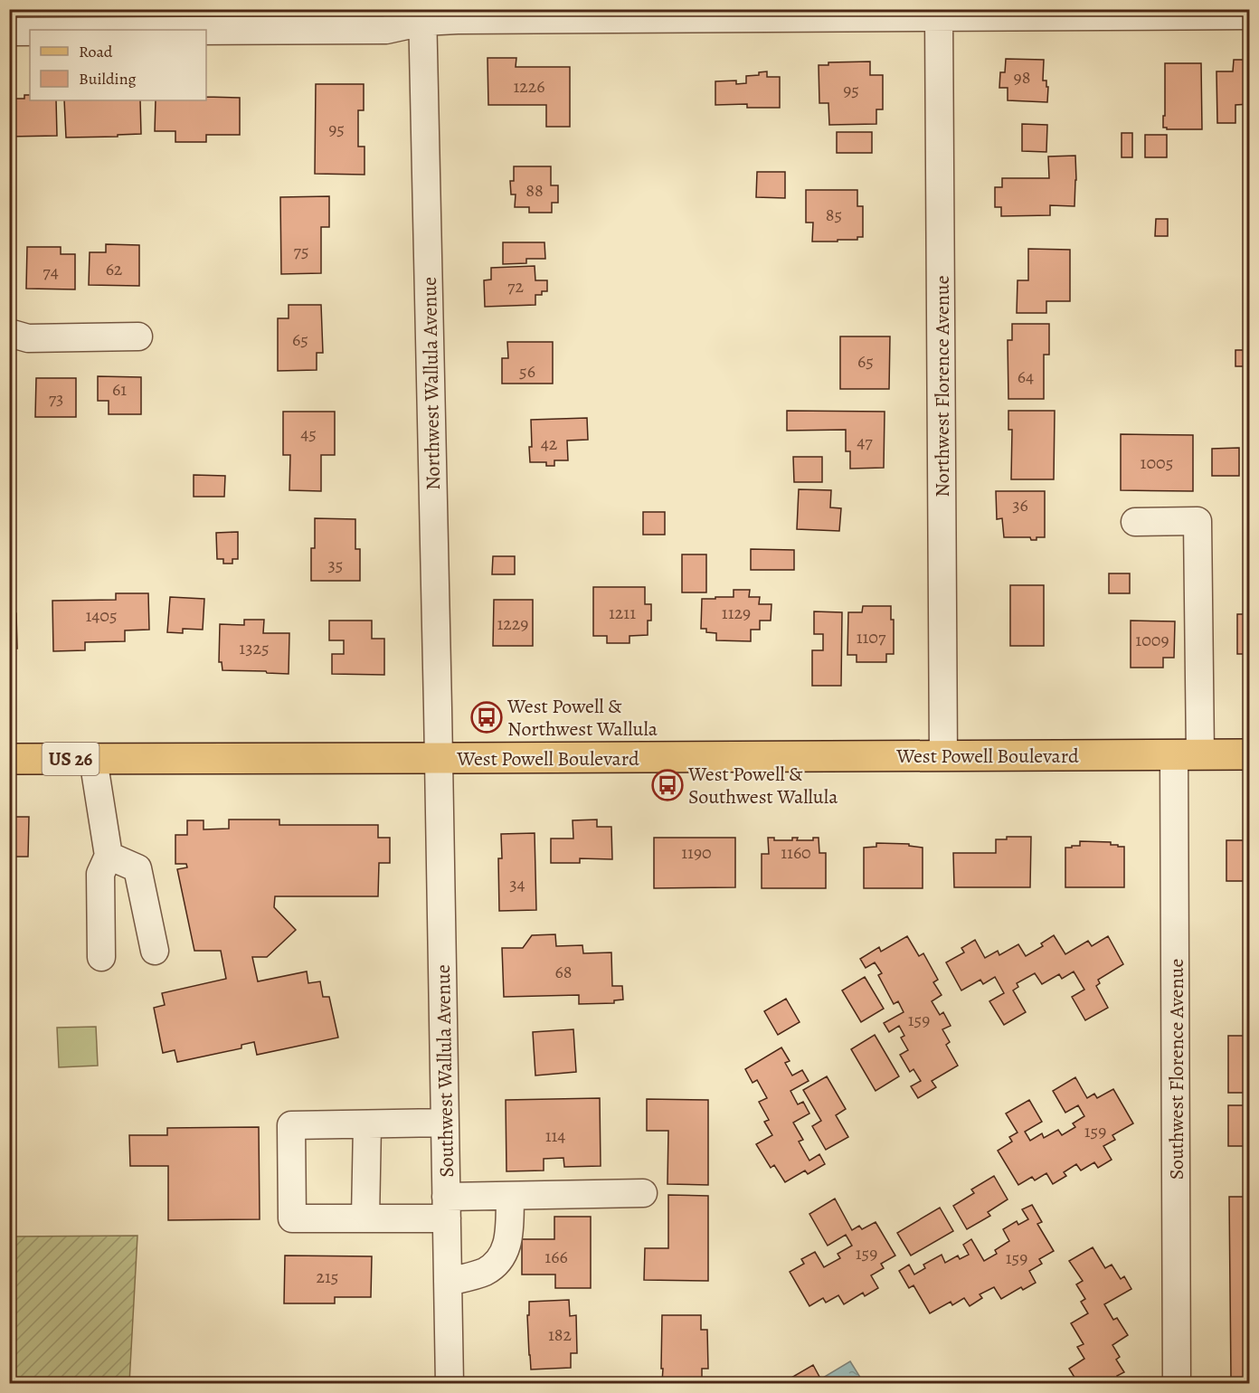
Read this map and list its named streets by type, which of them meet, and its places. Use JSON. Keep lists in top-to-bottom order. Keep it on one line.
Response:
{"streets":{"main road":["West Powell Boulevard","US 26"],"street":["Northwest Wallula Avenue","Northwest Florence Avenue","Southwest Florence Avenue","Southwest Wallula Avenue"]},"crossings":[["Northwest Wallula Avenue","West Powell Boulevard"],["Northwest Wallula Avenue","Southwest Wallula Avenue"],["Northwest Florence Avenue","West Powell Boulevard"],["West Powell Boulevard","Southwest Florence Avenue"],["West Powell Boulevard","Southwest Wallula Avenue"]],"places":{"bus stop":["West Powell & Northwest Wallula","West Powell & Southwest Wallula"]},"house_numbers":["98","1226","95","95","88","85","75","62","74","72","65","65","56","64","61","73","45","47","42","1005","36","35","1211","1129","1405","1229","1107","1009","1325","1190","1160","34","68","159","159","114","159","166","159","215","182"],"legend":["Road","Building"]}
